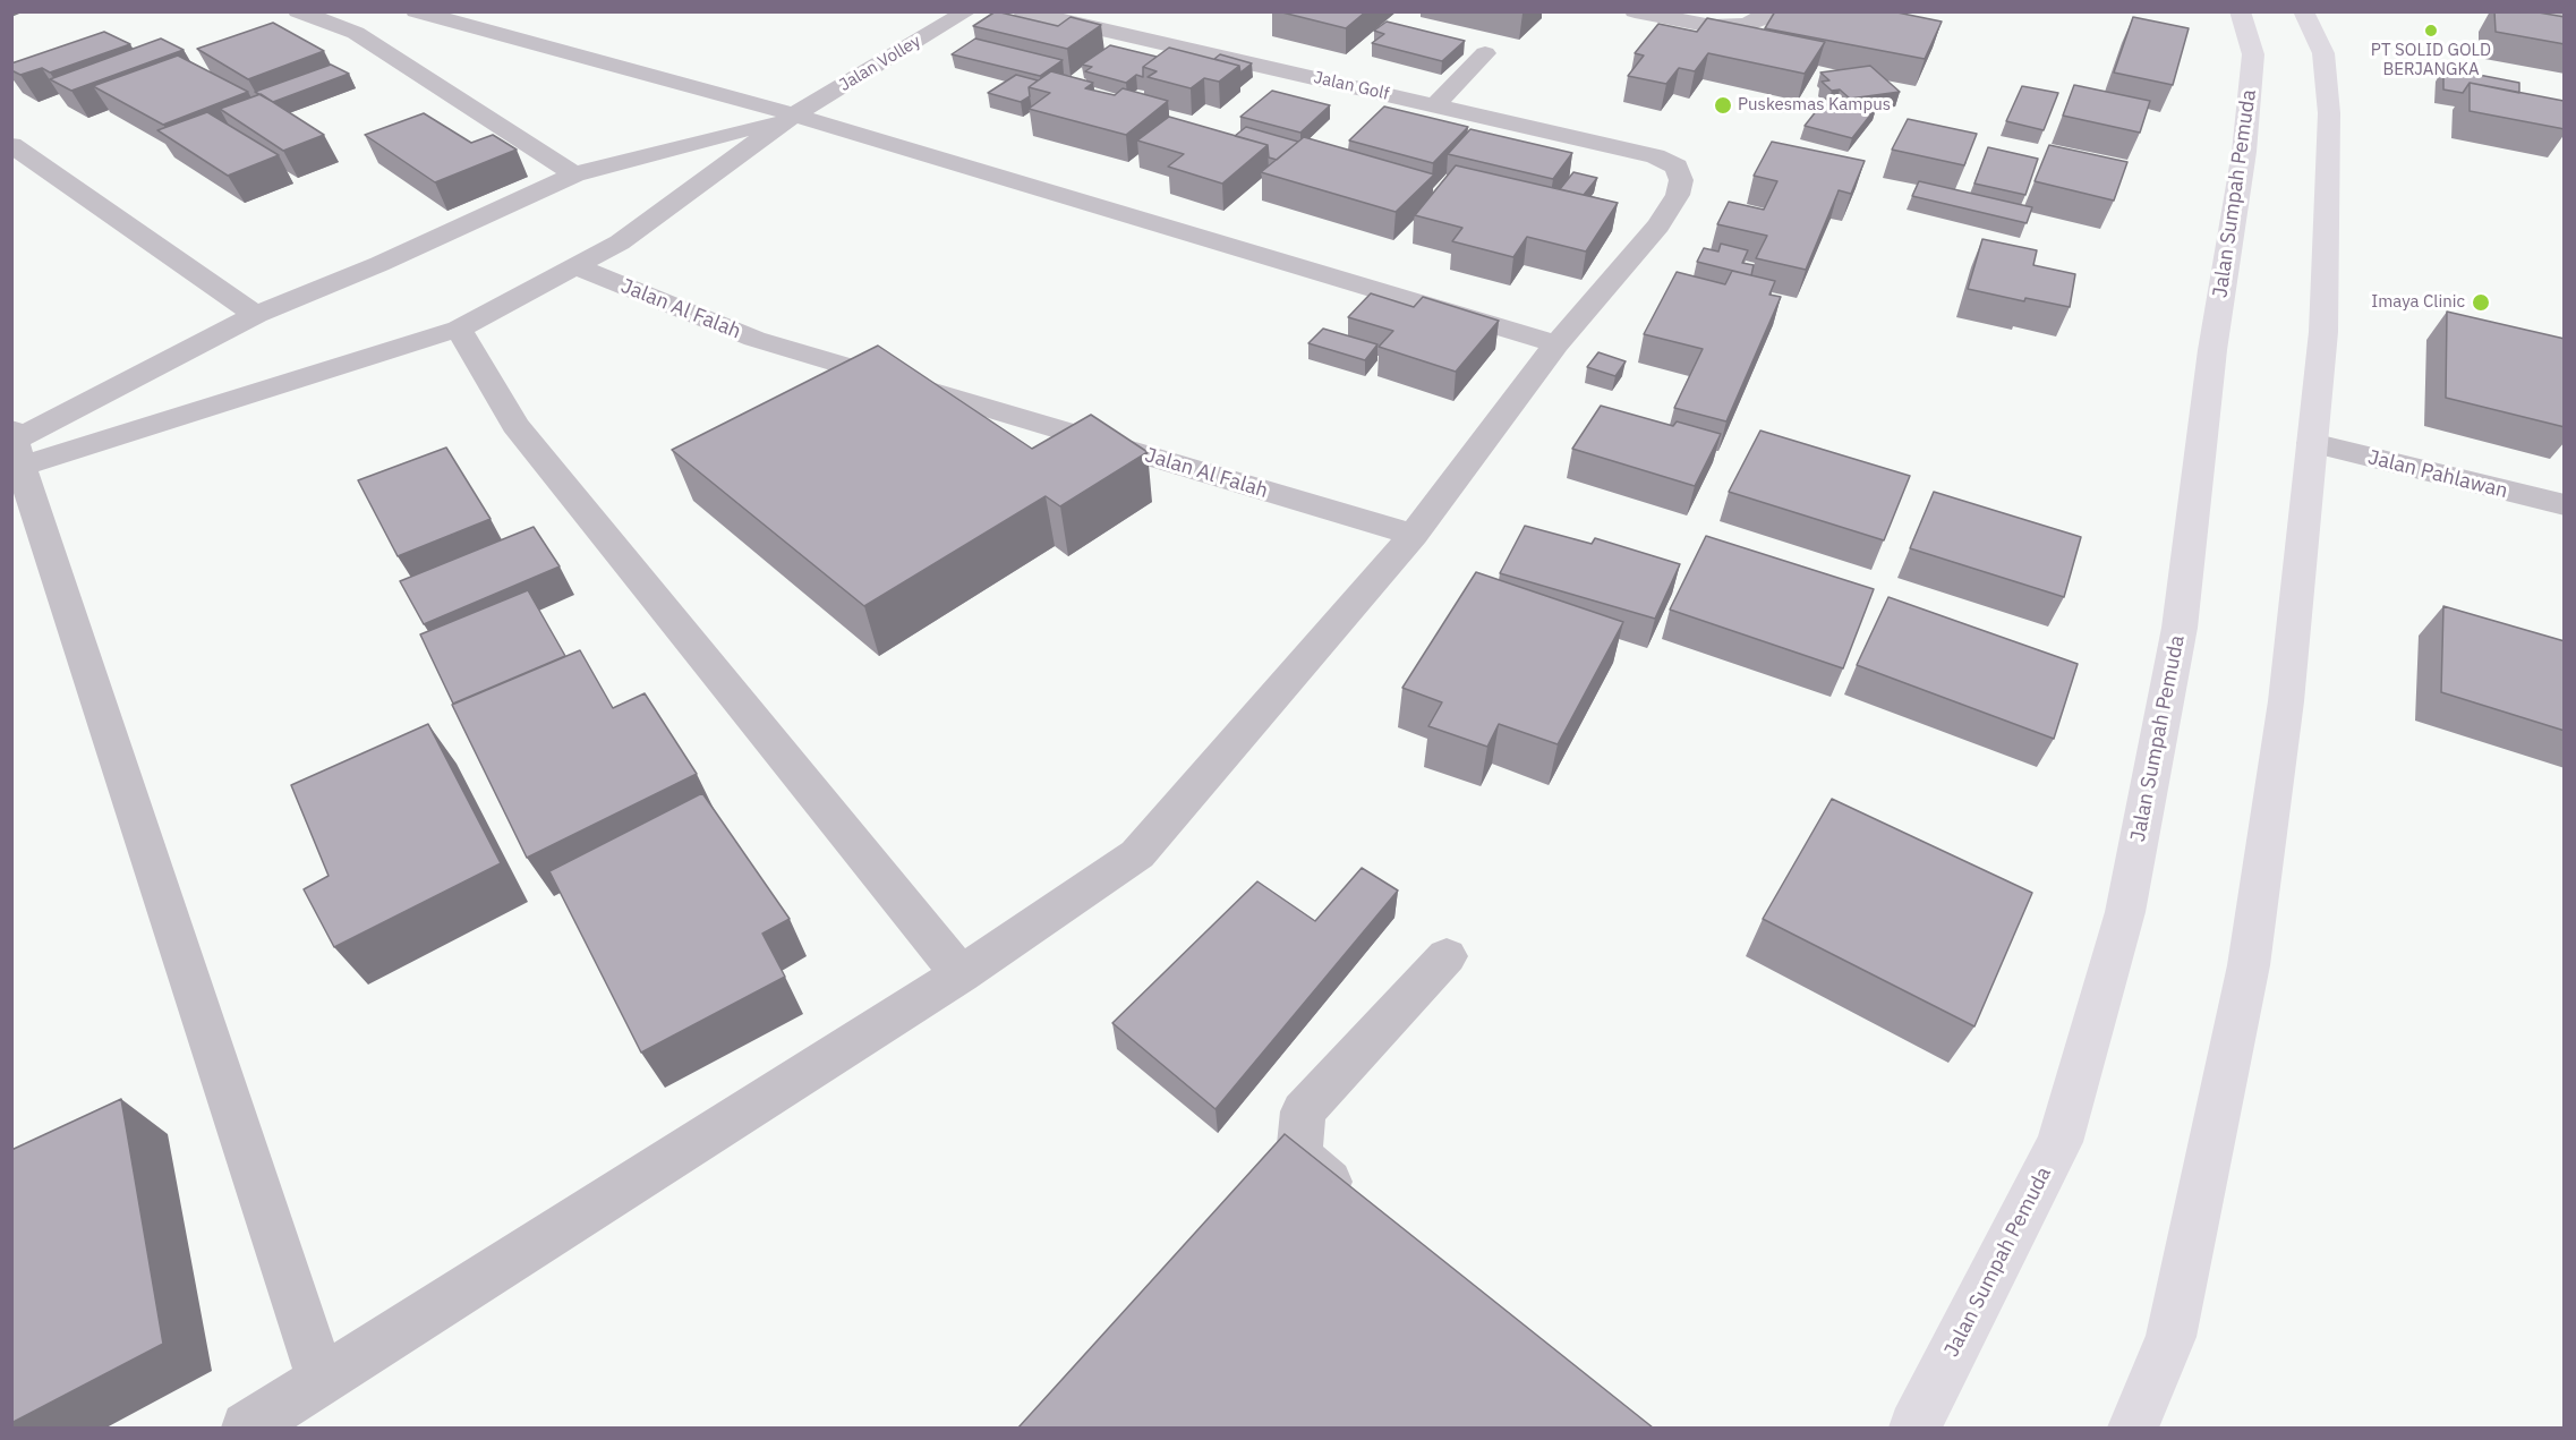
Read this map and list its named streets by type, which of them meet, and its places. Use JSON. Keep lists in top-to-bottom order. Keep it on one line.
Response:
{"streets":{"main road":["Jalan Sumpah Pemuda"],"street":["Jalan Volley","Jalan Golf","Jalan Al Falah","Jalan Pahlawan"]},"places":["PT SOLID GOLD BERJANGKA","Puskesmas Kampus","Imaya Clinic"]}
